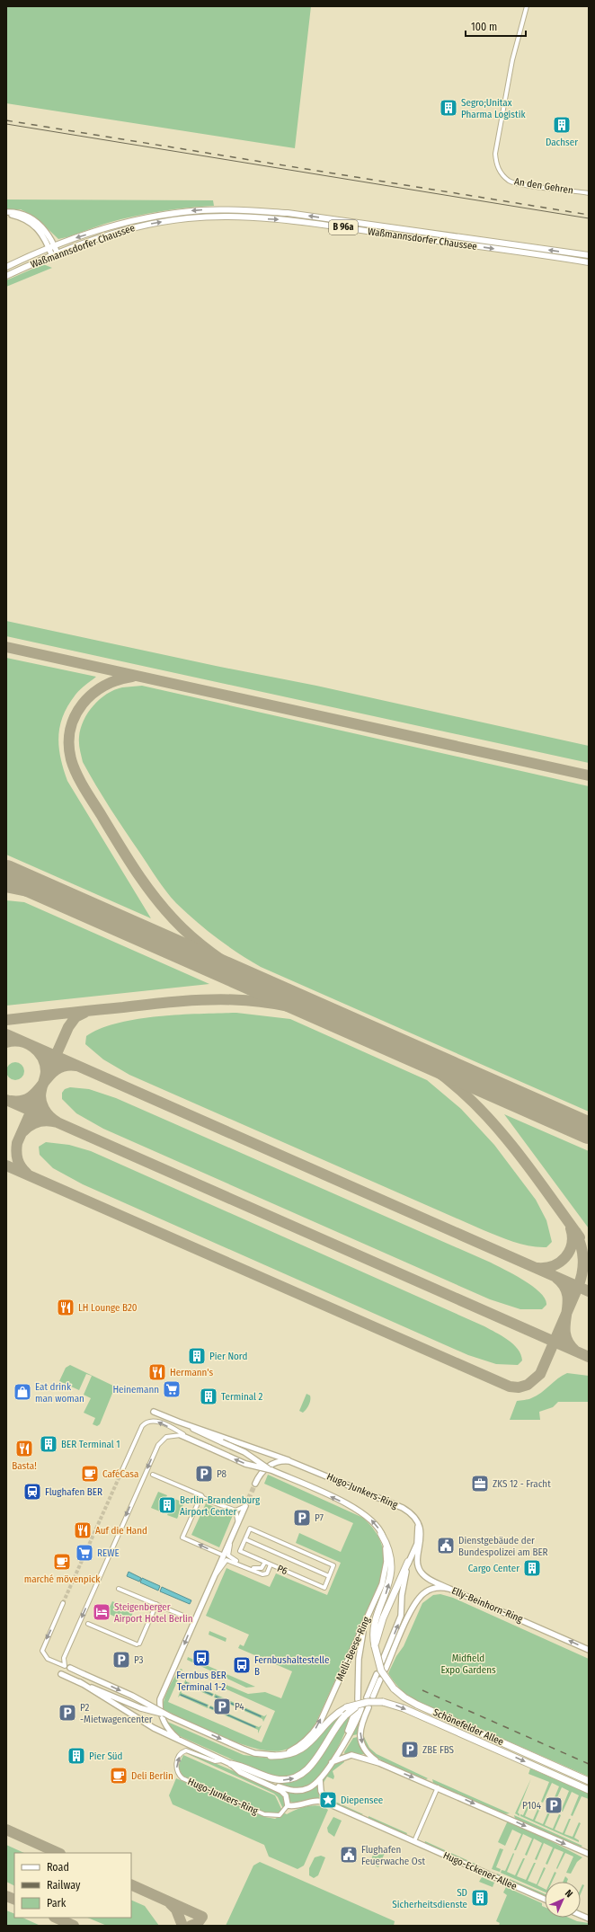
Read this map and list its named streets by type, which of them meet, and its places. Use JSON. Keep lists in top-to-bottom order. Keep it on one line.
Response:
{"streets":{"highway":["Schönefelder Allee"],"main road":["B 96a","Waßmannsdorfer Chaussee"],"street":["An den Gehren","Hugo-Junkers-Ring","P6","Elly-Beinhorn-Ring","Melli-Beese-Ring","Hugo-Eckener-Allee"]},"crossings":[["Hugo-Junkers-Ring","Schönefelder Allee"],["Hugo-Junkers-Ring","Hugo-Eckener-Allee"],["Melli-Beese-Ring","Schönefelder Allee"]],"one_way":["Elly-Beinhorn-Ring"],"parks":["Midfield Expo Gardens"],"places":{"building":["Segro;Unitax Pharma Logistik","Dachser","Pier Nord","Terminal 2","BER Terminal 1","Berlin-Brandenburg Airport Center","Cargo Center","Pier Süd","SD Sicherheitsdienste"],"restaurant":["LH Lounge B20","Hermann's","Basta!","Auf die Hand"],"supermarket":["Heinemann","REWE"],"shop":["Eat drink man woman"],"cafe":["CaféCasa","marché mövenpick","Deli Berlin"],"parking":["P8","P7","P3","P4","P2 -Mietwagencenter","ZBE FBS","P104"],"office":["ZKS 12 - Fracht"],"station":["Flughafen BER"],"public building":["Dienstgebäude der Bundespolizei am BER","Flughafen Feuerwache Ost"],"hotel":["Steigenberger Airport Hotel Berlin"],"bus stop":["Fernbus BER Terminal 1-2","Fernbushaltestelle B"],"place":["Diepensee"]},"legend":["Road","Railway","Park"],"scale_bar":"100 m","north":"top right"}
